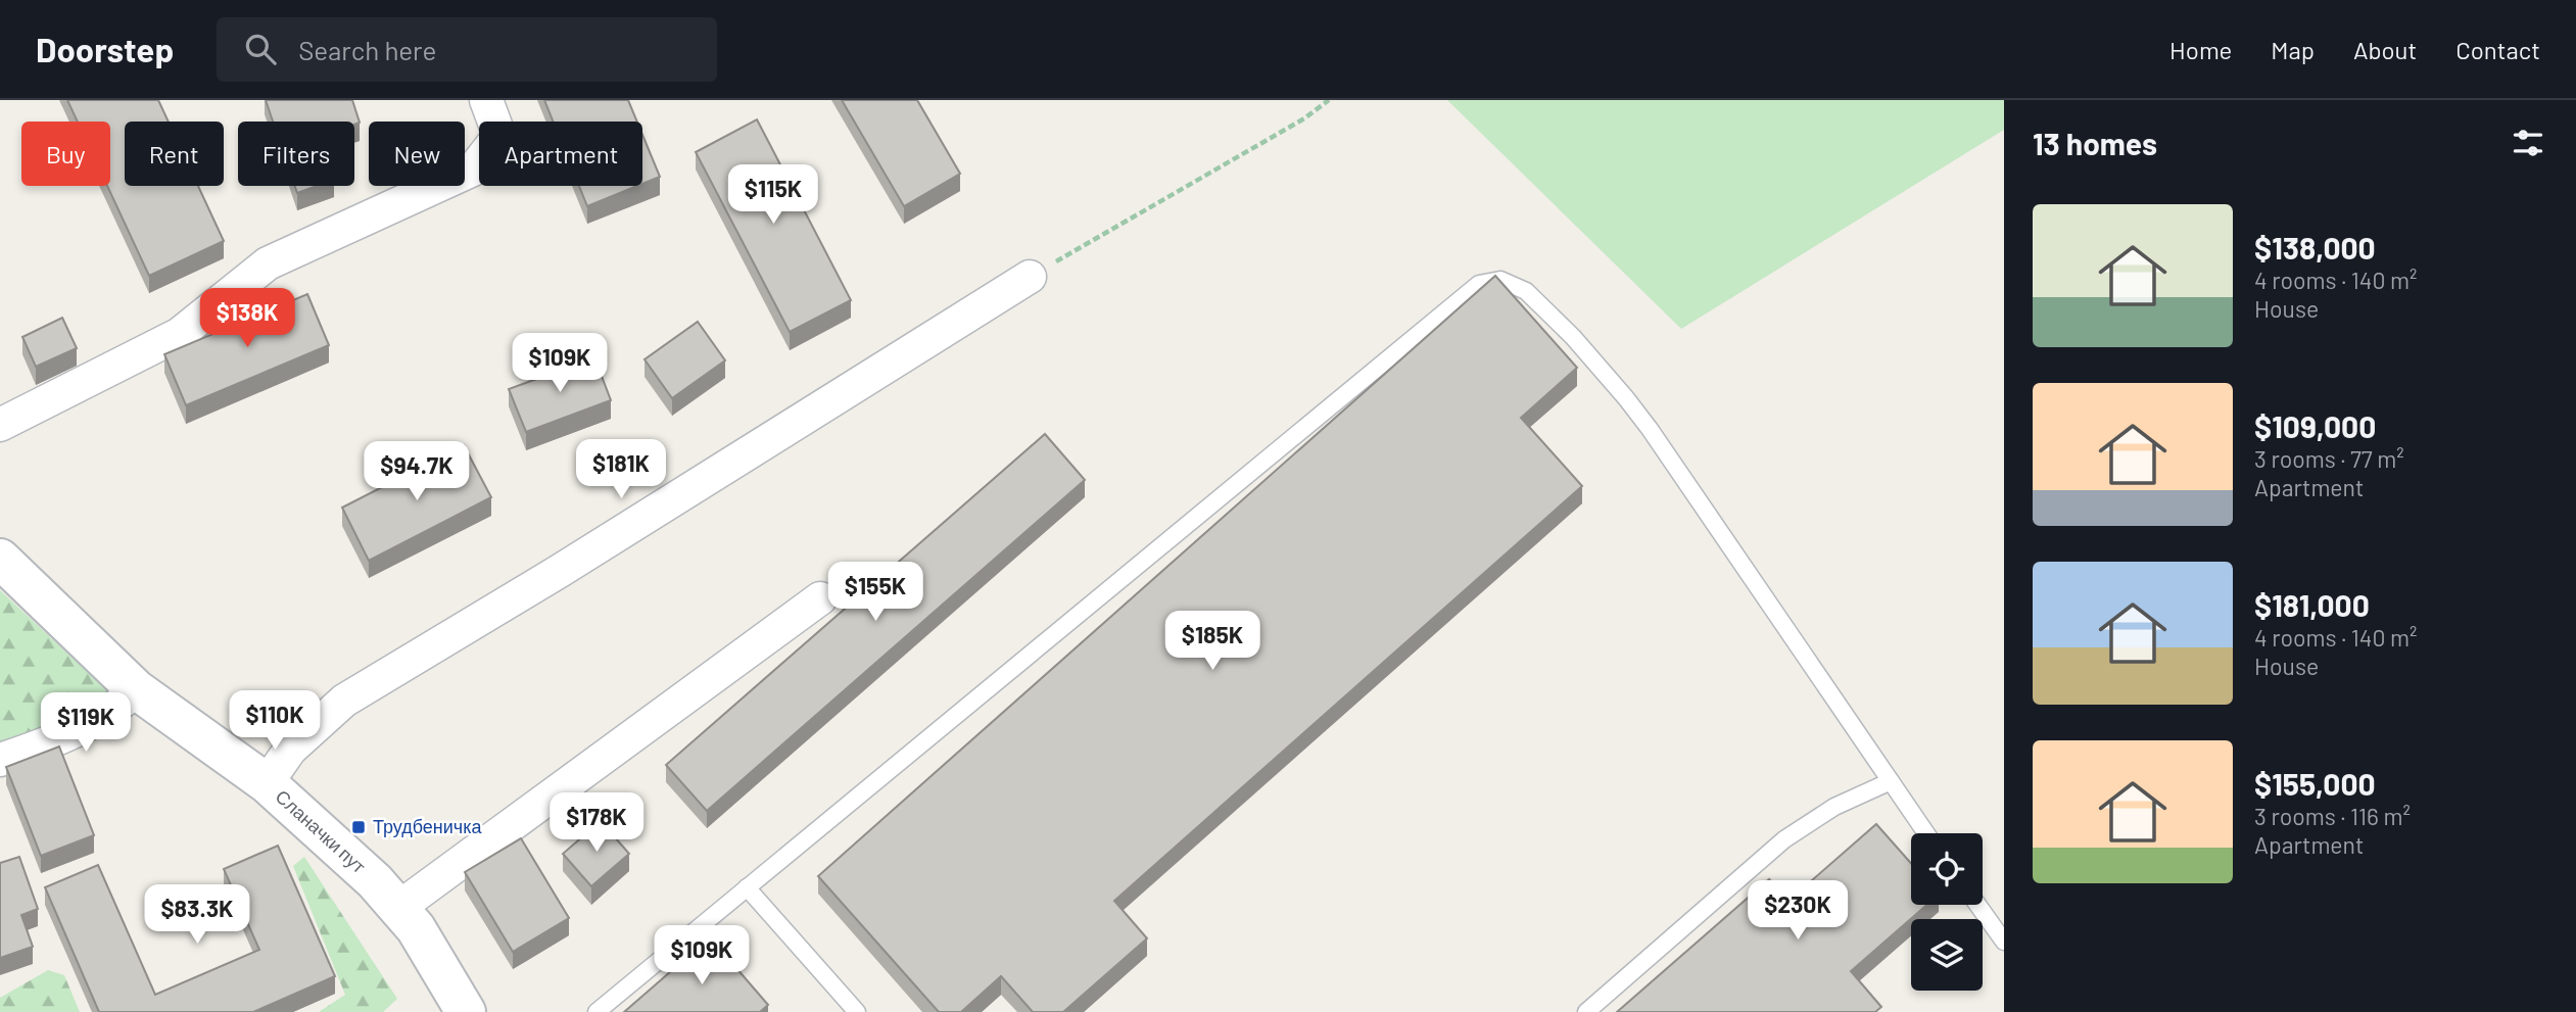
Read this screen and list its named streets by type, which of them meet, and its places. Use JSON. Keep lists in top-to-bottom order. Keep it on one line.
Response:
{"streets":{"street":["Сланачки пут"]},"places":{"transit":["Трудбеничка"]},"page":{"header":"Doorstep","search":"Search here","nav":["Home","Map","About","Contact"],"heading":"13 homes","chip":["Buy","Rent","Filters","New","Apartment"],"price":["$115K","$138K","$109K","$181K","$94.7K","$155K","$185K","$110K","$119K","$178K","$230K","$83.3K","$109K"],"list":[{"name":"$138,000","note":"4 rooms · 140 m² · House"},{"name":"$109,000","note":"3 rooms · 77 m² · Apartment"},{"name":"$181,000","note":"4 rooms · 140 m² · House"},{"name":"$155,000","note":"3 rooms · 116 m² · Apartment"}]}}
